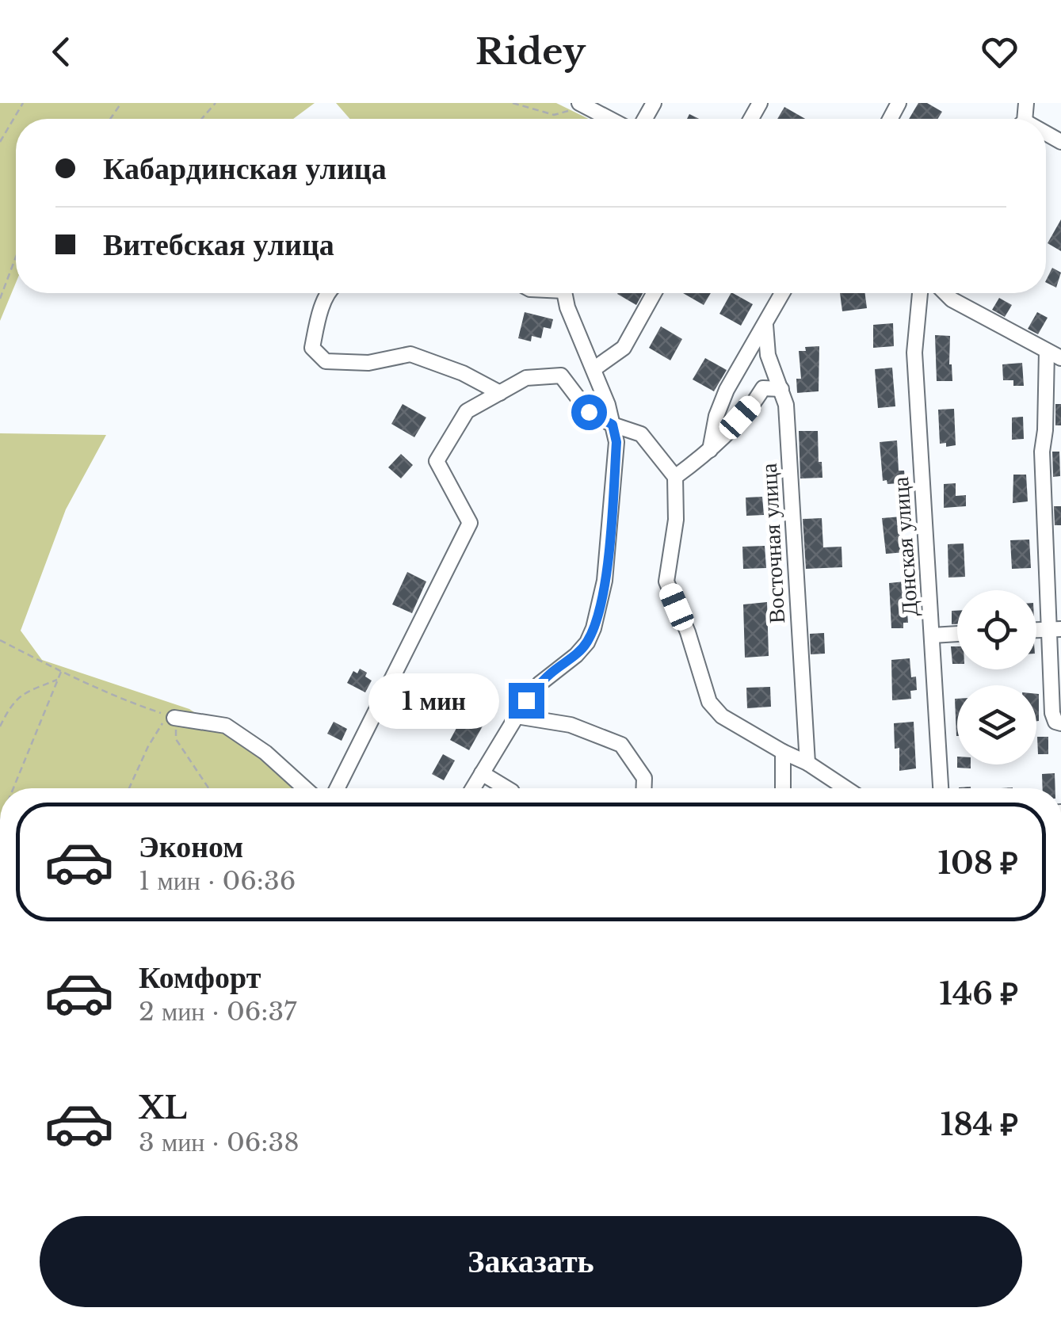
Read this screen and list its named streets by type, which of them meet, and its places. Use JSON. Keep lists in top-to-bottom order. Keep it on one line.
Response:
{"streets":{"street":["Восточная улица","Донская улица"]},"page":{"header":"Ridey","banner":["Кабардинская улица","Витебская улица"],"bubble":"1 мин","list":[{"name":"Эконом","note":"1 мин · 06:36","value":"108 ₽"},{"name":"Комфорт","note":"2 мин · 06:37","value":"146 ₽"},{"name":"XL","note":"3 мин · 06:38","value":"184 ₽"}],"buttons":"Заказать"}}
